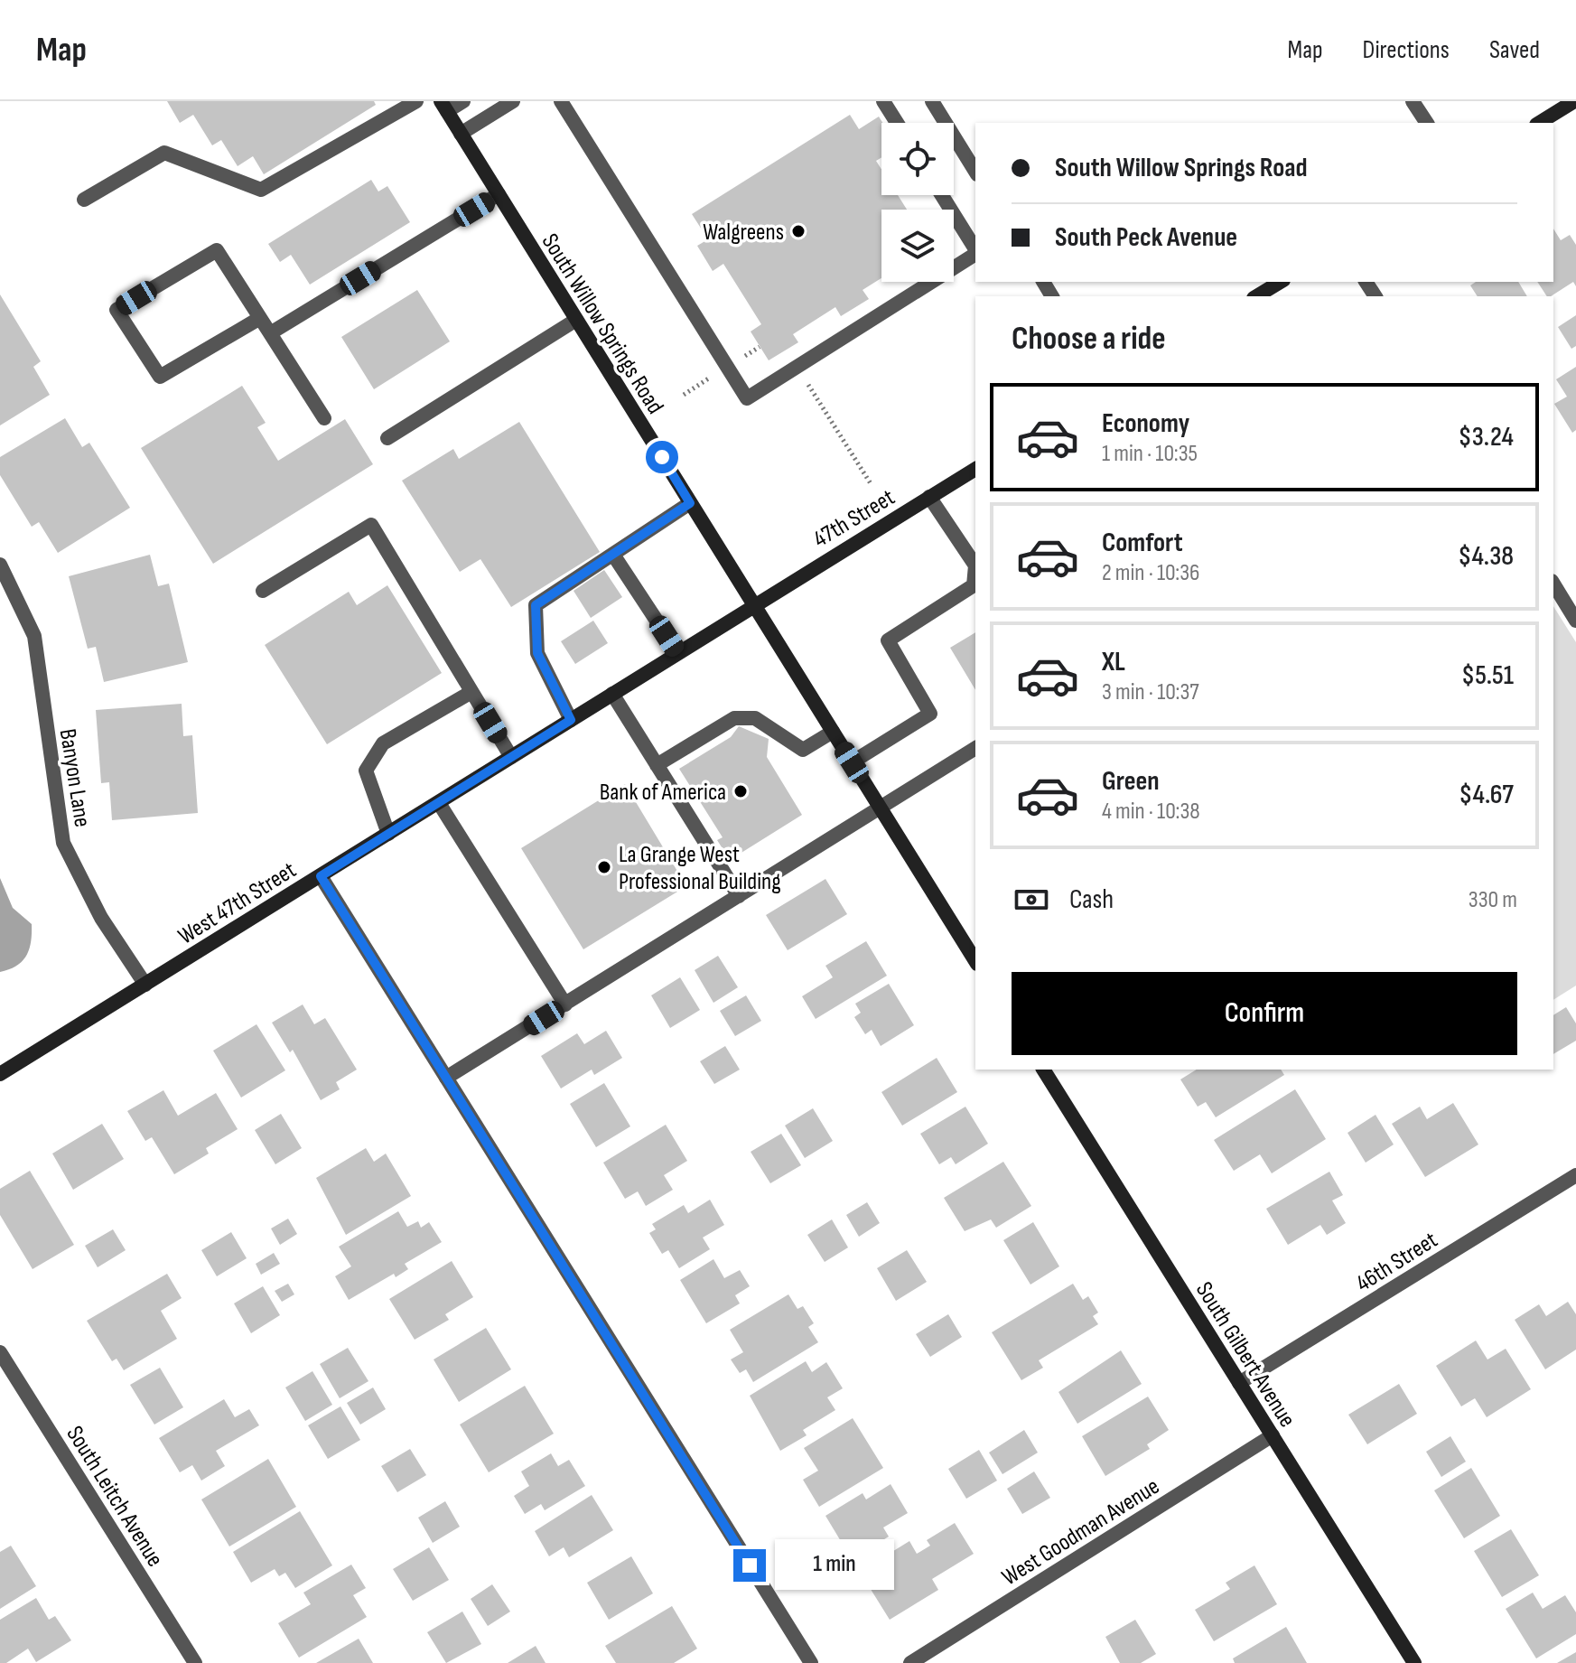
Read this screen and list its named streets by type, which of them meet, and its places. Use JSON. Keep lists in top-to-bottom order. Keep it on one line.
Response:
{"streets":{"street":["South Willow Springs Road","47th Street","Banyon Lane","West 47th Street","46th Street","South Gilbert Avenue","South Leitch Avenue","West Goodman Avenue"]},"crossings":[["South Willow Springs Road","47th Street"],["South Willow Springs Road","West 47th Street"],["47th Street","West 47th Street"],["Banyon Lane","West 47th Street"],["46th Street","South Gilbert Avenue"],["South Gilbert Avenue","West Goodman Avenue"]],"places":["Walgreens","Bank of America","La Grange West Professional Building"],"page":{"header":"Map","nav":["Map","Directions","Saved"],"banner":["South Willow Springs Road","South Peck Avenue"],"heading":"Choose a ride","list":[{"name":"Economy","note":"1 min · 10:35","value":"$3.24"},{"name":"Comfort","note":"2 min · 10:36","value":"$4.38"},{"name":"XL","note":"3 min · 10:37","value":"$5.51"},{"name":"Green","note":"4 min · 10:38","value":"$4.67"}],"pay":["Cash","330 m"],"buttons":"Confirm","bubble":"1 min"}}
